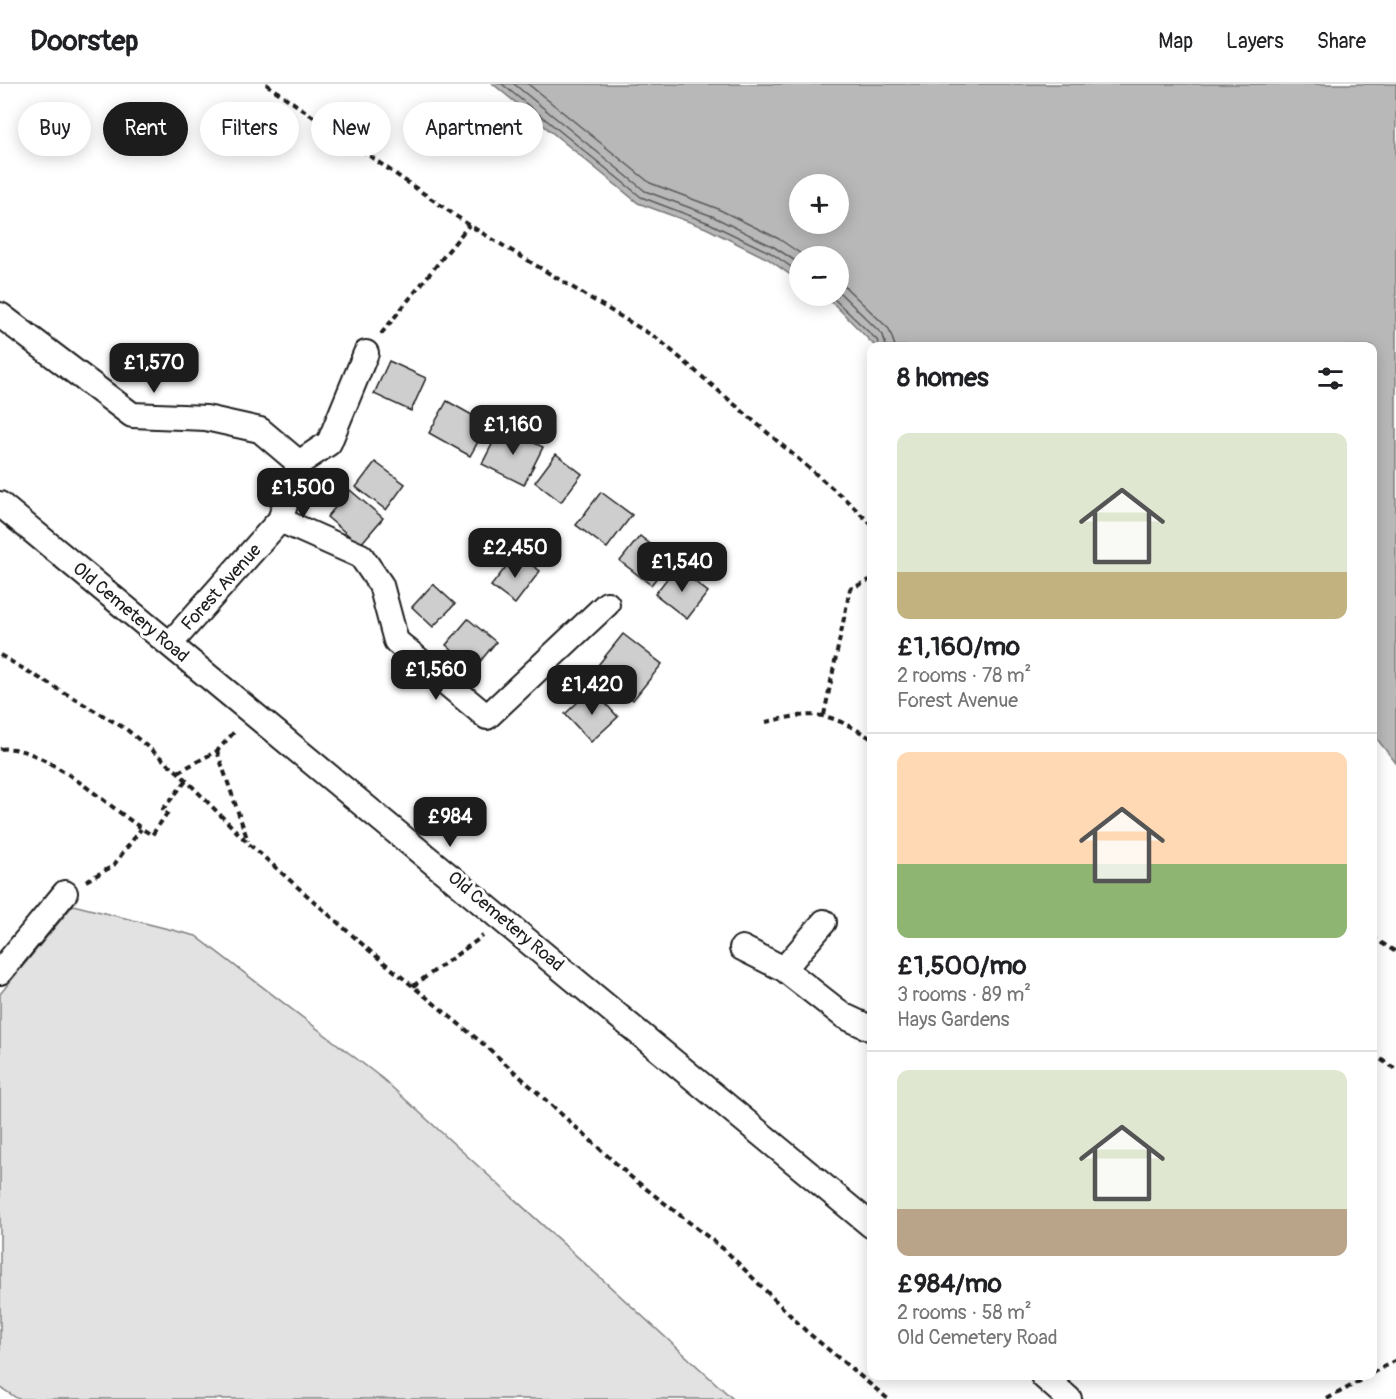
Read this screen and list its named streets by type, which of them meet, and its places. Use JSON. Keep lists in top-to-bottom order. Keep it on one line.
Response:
{"streets":{"street":["Forest Avenue","Old Cemetery Road"]},"crossings":[["Forest Avenue","Old Cemetery Road"]],"page":{"header":"Doorstep","nav":["Map","Layers","Share"],"chip":["Buy","Rent","Filters","New","Apartment"],"map_buttons":["+","−"],"heading":"8 homes","price":["£1,570","£1,160","£1,500","£2,450","£1,540","£1,560","£1,420","£984"],"list":[{"name":"£1,160/mo","note":"2 rooms · 78 m² · Forest Avenue"},{"name":"£1,500/mo","note":"3 rooms · 89 m² · Hays Gardens"},{"name":"£984/mo","note":"2 rooms · 58 m² · Old Cemetery Road"}]}}
